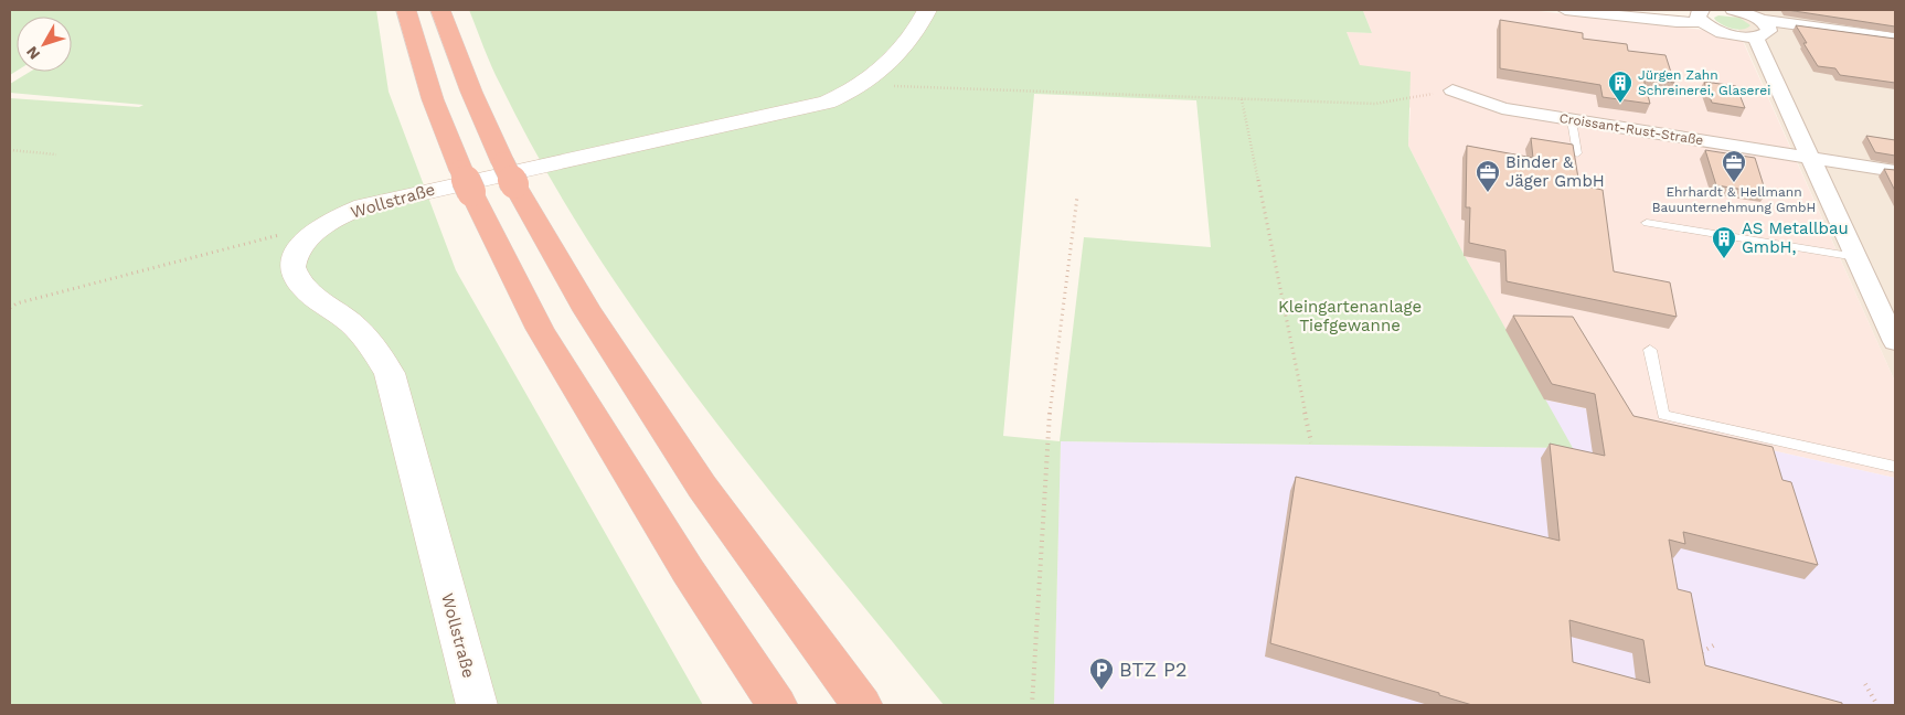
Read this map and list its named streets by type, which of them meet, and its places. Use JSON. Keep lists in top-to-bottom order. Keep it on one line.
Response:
{"streets":{"street":["Croissant-Rust-Straße","Wollstraße"]},"parks":["Kleingartenanlage Tiefgewanne"],"places":{"building":["Jürgen Zahn Schreinerei, Glaserei","AS Metallbau GmbH,"],"office":["Ehrhardt & Hellmann Bauunternehmung GmbH","Binder & Jäger GmbH"],"parking":["BTZ P2"]},"north":"bottom left"}
